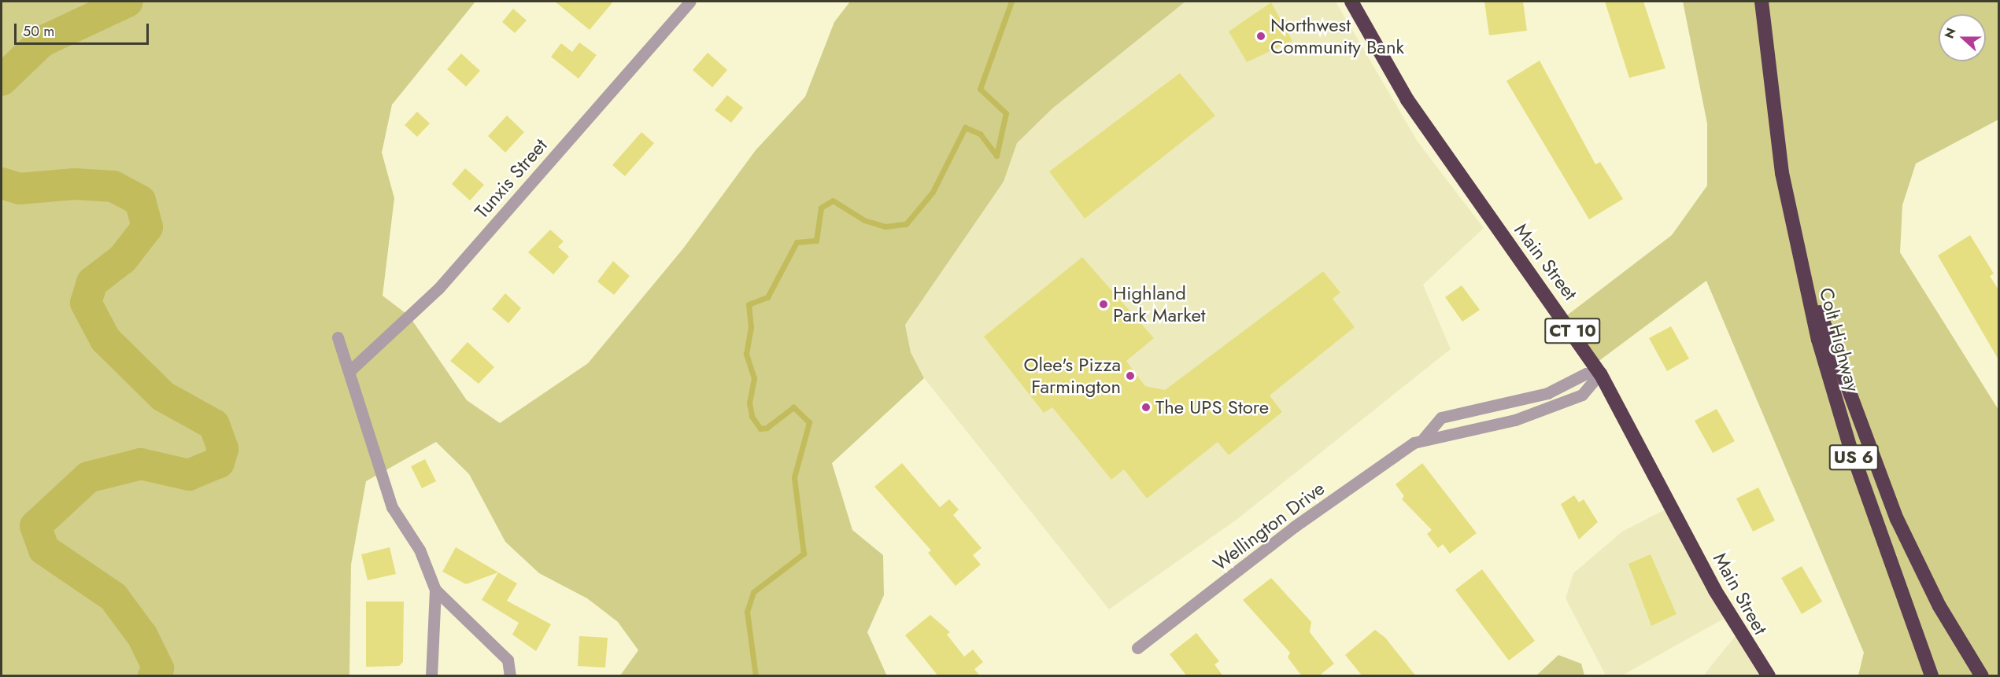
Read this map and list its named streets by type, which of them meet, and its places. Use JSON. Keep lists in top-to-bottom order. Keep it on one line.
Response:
{"streets":{"highway":["Main Street","CT 10","Colt Highway","US 6"],"street":["Tunxis Street","Wellington Drive"]},"crossings":[["Main Street","Wellington Drive"]],"places":["Northwest Community Bank","Highland Park Market","Olee's Pizza Farmington","The UPS Store"],"scale_bar":"50 m","north":"left"}
